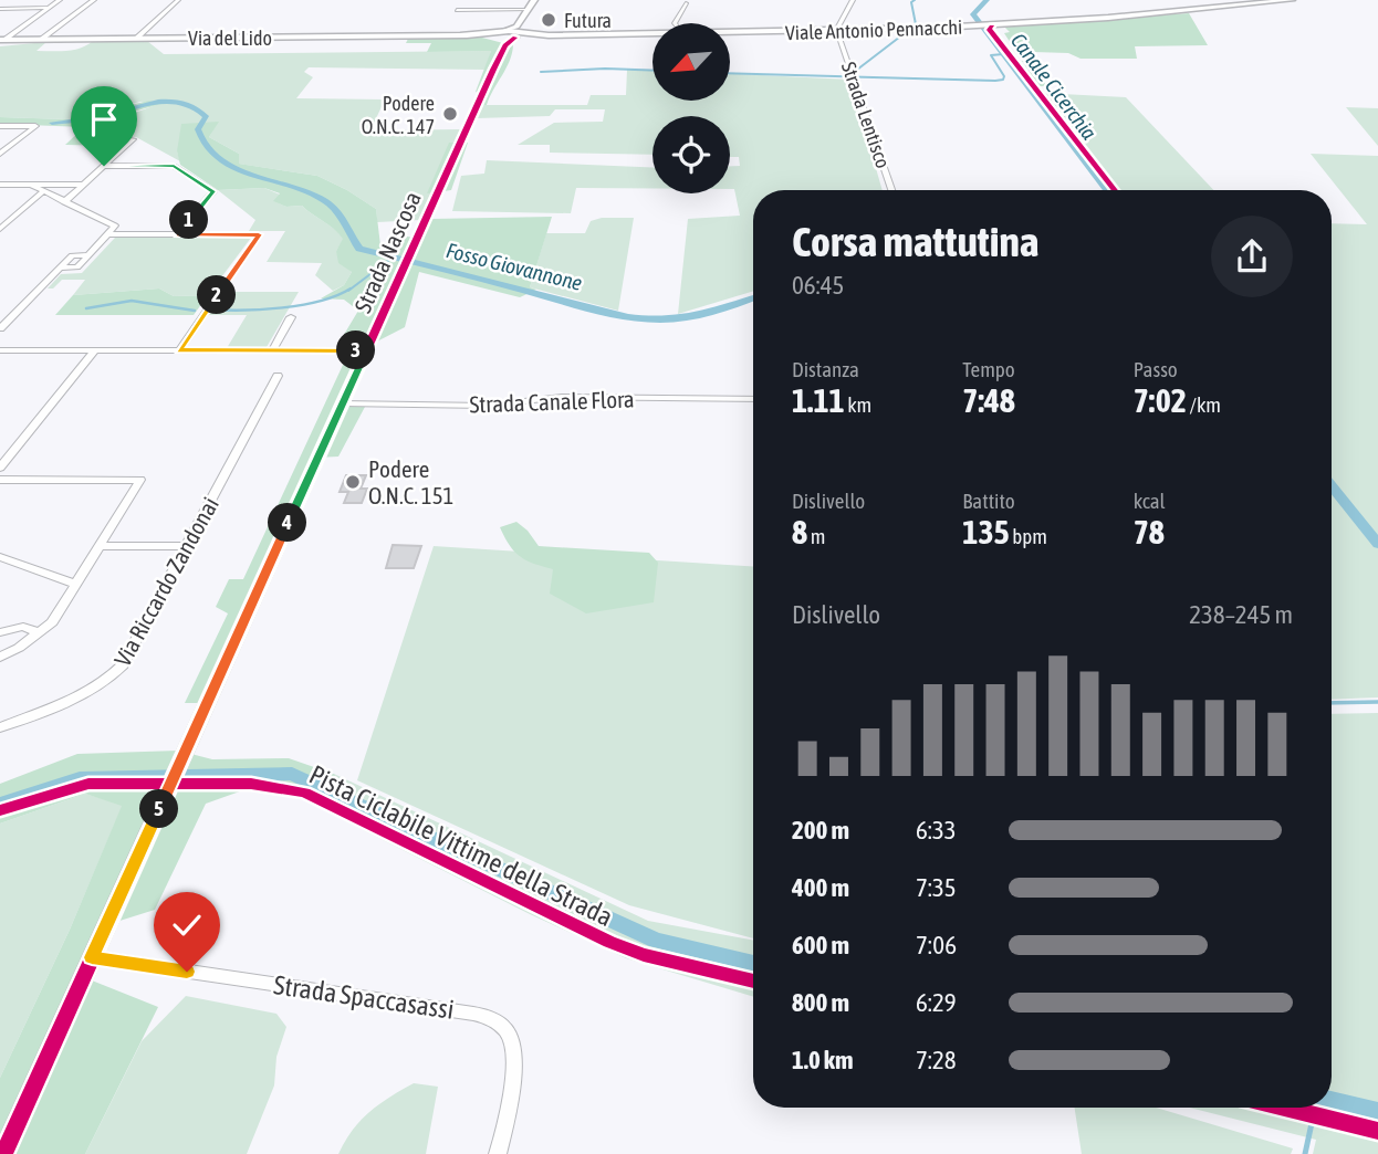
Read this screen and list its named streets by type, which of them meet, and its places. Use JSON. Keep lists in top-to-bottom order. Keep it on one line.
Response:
{"streets":{"main road":["Viale Antonio Pennacchi","Via del Lido"],"street":["Strada Lentisco","Strada Nascosa","Strada Canale Flora","Via Riccardo Zandonai","Strada Spaccasassi"],"cycle path":["Pista Ciclabile Vittime della Strada"]},"crossings":[["Viale Antonio Pennacchi","Via del Lido"],["Viale Antonio Pennacchi","Strada Lentisco"],["Viale Antonio Pennacchi","Strada Nascosa"],["Via del Lido","Strada Nascosa"],["Strada Nascosa","Strada Canale Flora"],["Strada Nascosa","Strada Spaccasassi"]],"water":["Canale Cicerchia","Fosso Giovannone"],"places":["Futura","Podere O.N.C. 147","Podere O.N.C. 151"],"north":"bottom left","page":{"heading":["Corsa mattutina","06:45"],"pins":["1","2","3","4","5"],"stats":[["Distanza","1.11 km"],["Tempo","7:48"],["Passo","7:02 /km"],["Dislivello","8 m"],["Battito","135 bpm"],["kcal","78"]],"chart":["Dislivello","238–245 m"],"list":[{"name":"200 m","note":"6:33"},{"name":"400 m","note":"7:35"},{"name":"600 m","note":"7:06"},{"name":"800 m","note":"6:29"},{"name":"1.0 km","note":"7:28"}]}}
